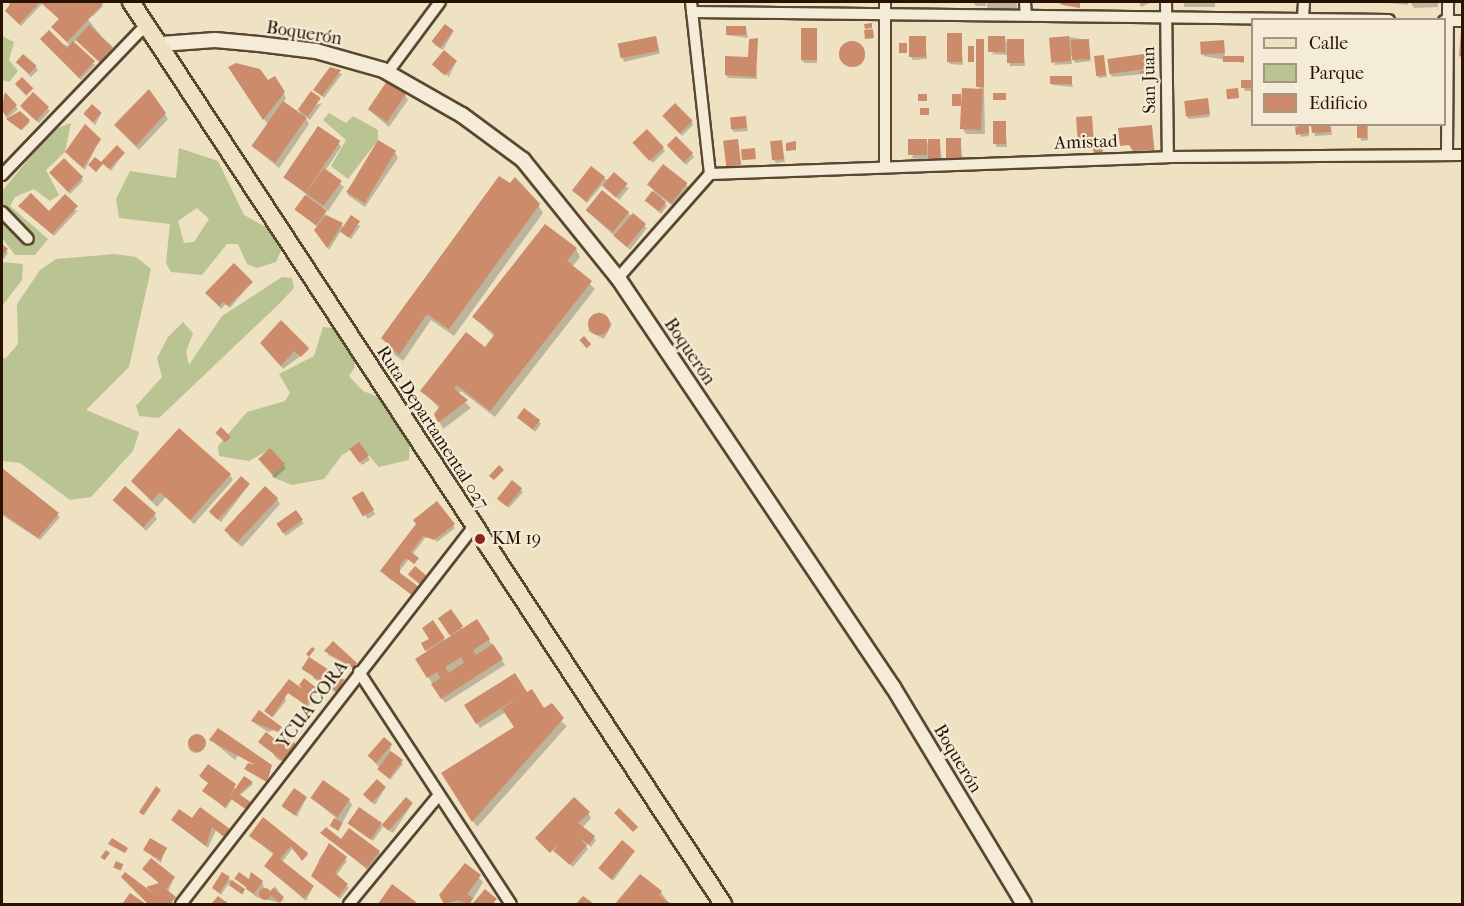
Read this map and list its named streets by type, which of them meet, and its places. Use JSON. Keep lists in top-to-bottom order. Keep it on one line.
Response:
{"streets":{"main road":["Ruta Departamental 027"],"street":["Boquerón","San Juan","Amistad","YCUA CORA"]},"crossings":[["Boquerón","Ruta Departamental 027"],["San Juan","Amistad"],["Ruta Departamental 027","YCUA CORA"]],"places":["KM 19"],"legend":["Calle","Parque","Edificio"]}
